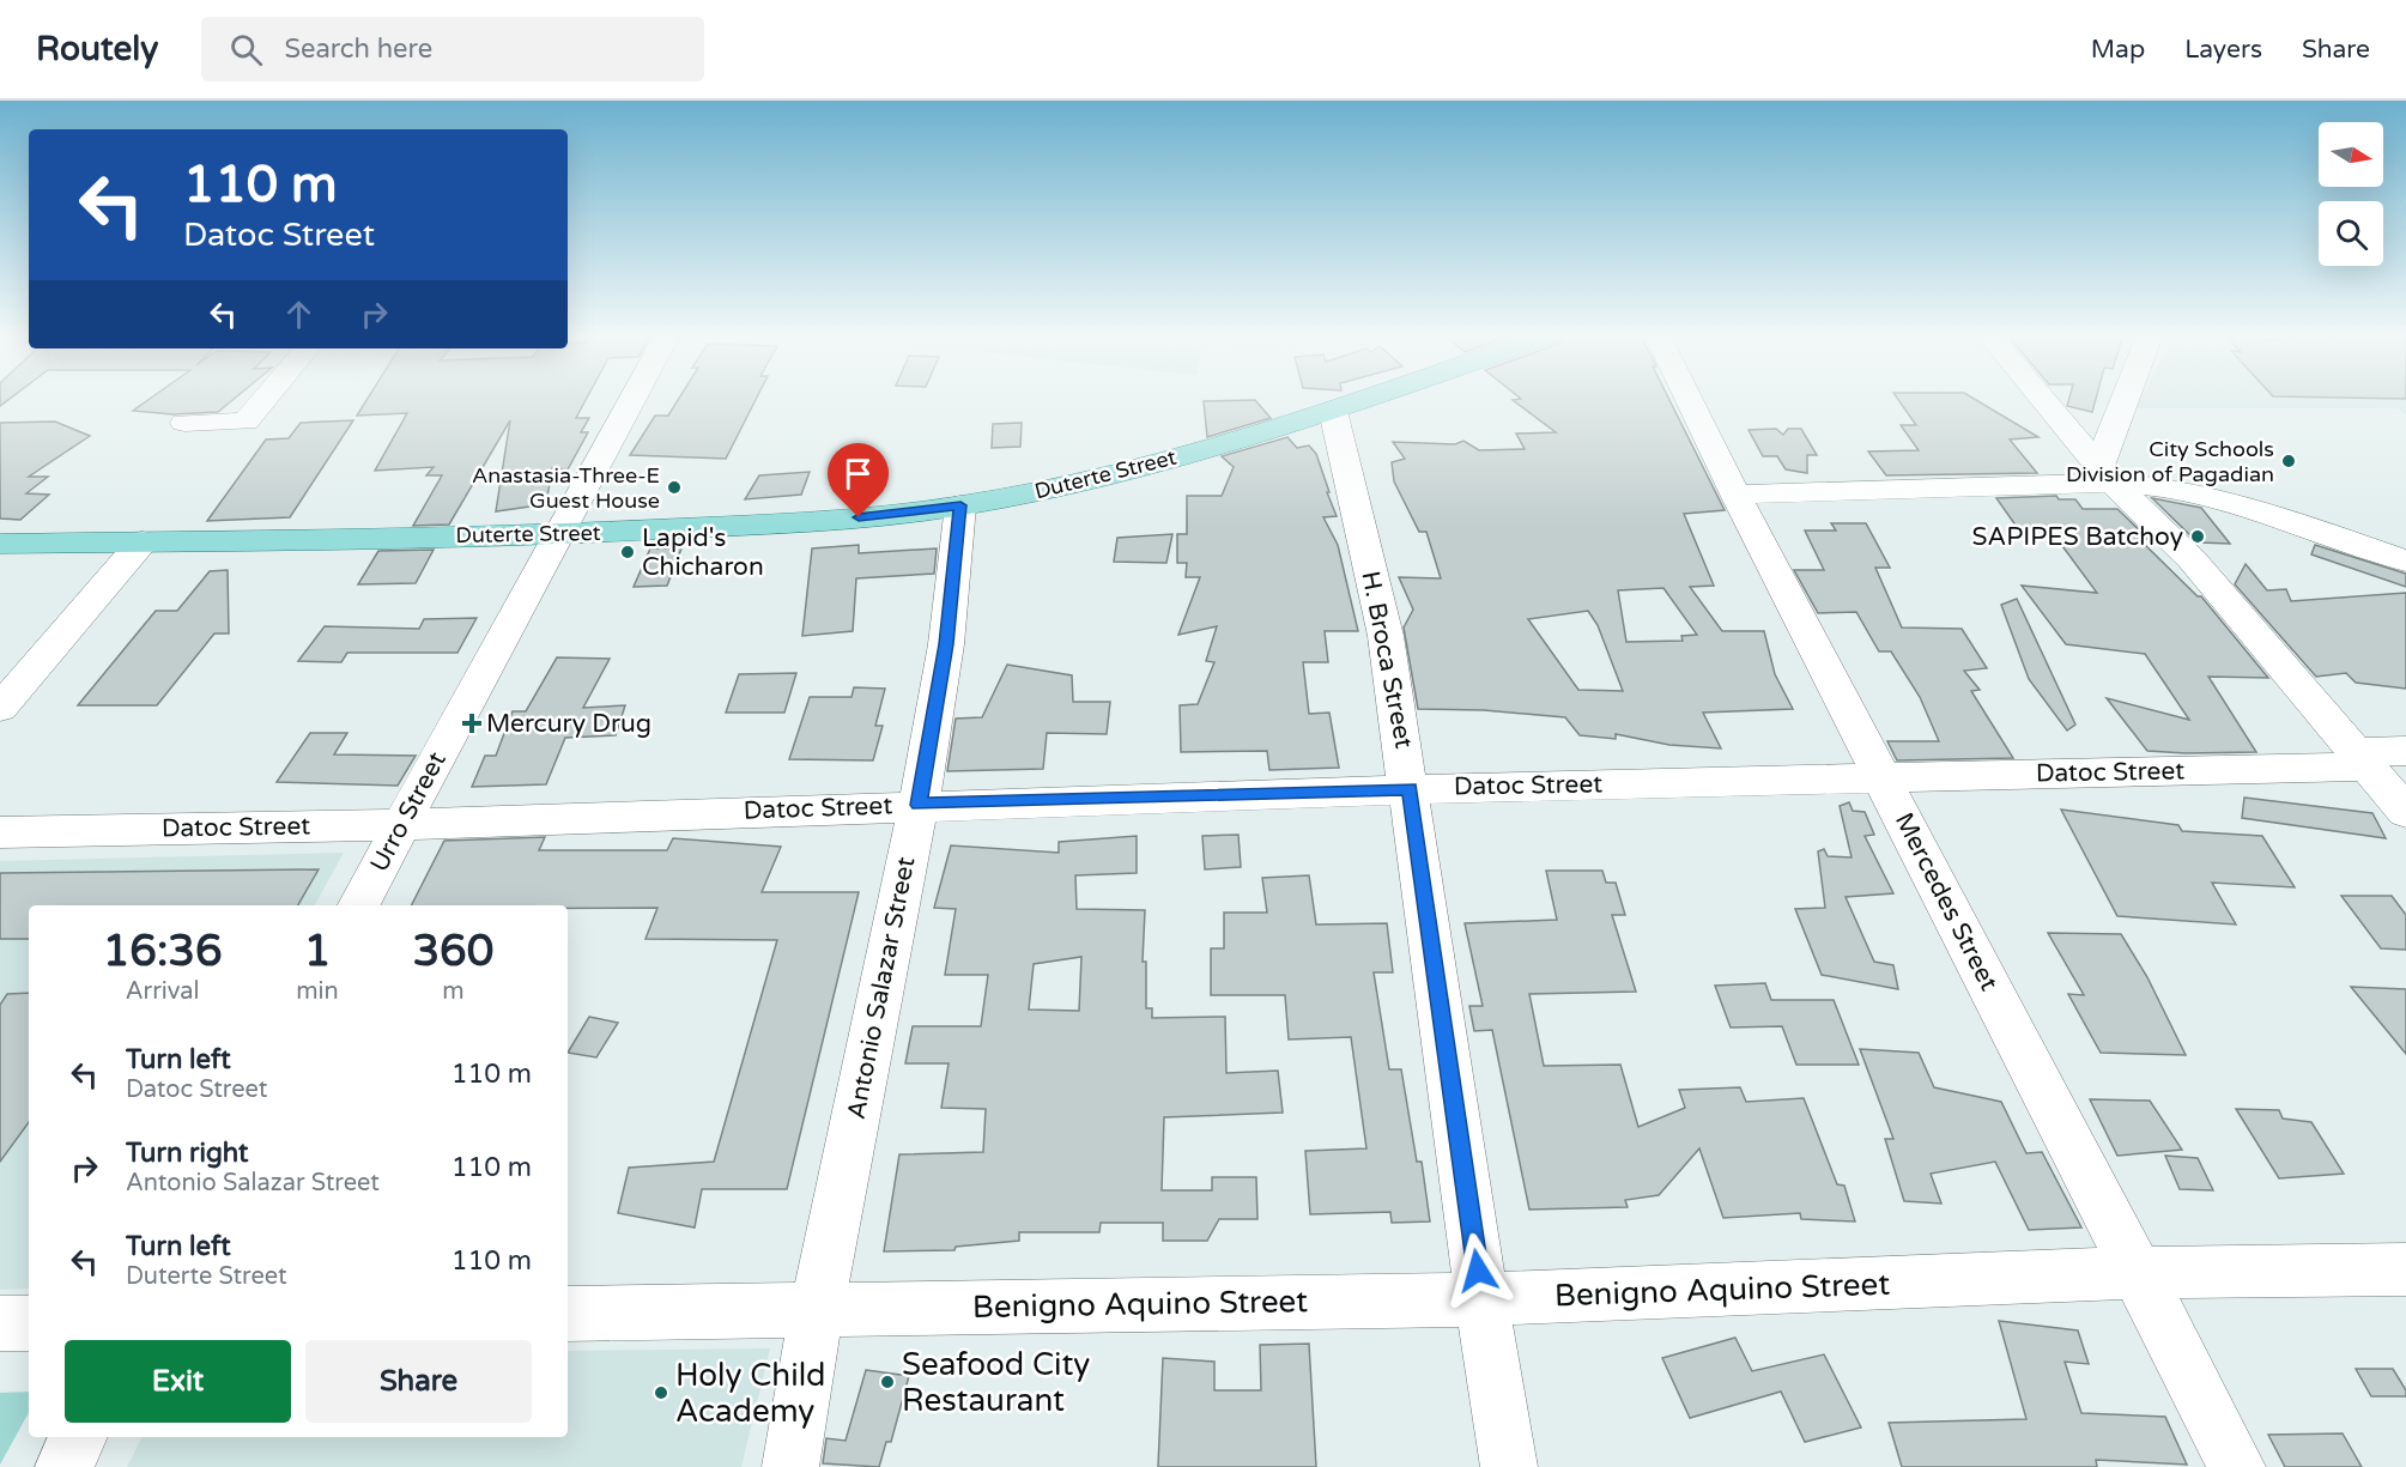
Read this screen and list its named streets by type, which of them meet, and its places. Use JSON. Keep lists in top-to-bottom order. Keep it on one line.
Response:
{"streets":{"main road":["Duterte Street"],"street":["H. Broca Street","Datoc Street","Urro Street","Mercedes Street","Antonio Salazar Street","Benigno Aquino Street"]},"crossings":[["Duterte Street","H. Broca Street"],["Duterte Street","Urro Street"],["Duterte Street","Antonio Salazar Street"],["H. Broca Street","Datoc Street"],["H. Broca Street","Benigno Aquino Street"],["Datoc Street","Urro Street"],["Datoc Street","Mercedes Street"],["Datoc Street","Antonio Salazar Street"],["Mercedes Street","Benigno Aquino Street"],["Antonio Salazar Street","Benigno Aquino Street"]],"places":{"other":["City Schools Division of Pagadian","Anastasia-Three-E Guest House","SAPIPES Batchoy","Lapid's Chicharon","Seafood City Restaurant","Holy Child Academy"],"health":["Mercury Drug"]},"north":"right","page":{"header":"Routely","search":"Search here","nav":["Map","Layers","Share"],"turn":["110 m","Datoc Street"],"eta":["16:36","Arrival","1","min","360","m"],"list":[{"name":"Turn left","note":"Datoc Street","value":"110 m"},{"name":"Turn right","note":"Antonio Salazar Street","value":"110 m"},{"name":"Turn left","note":"Duterte Street","value":"110 m"}],"buttons":["Exit","Share"]}}
